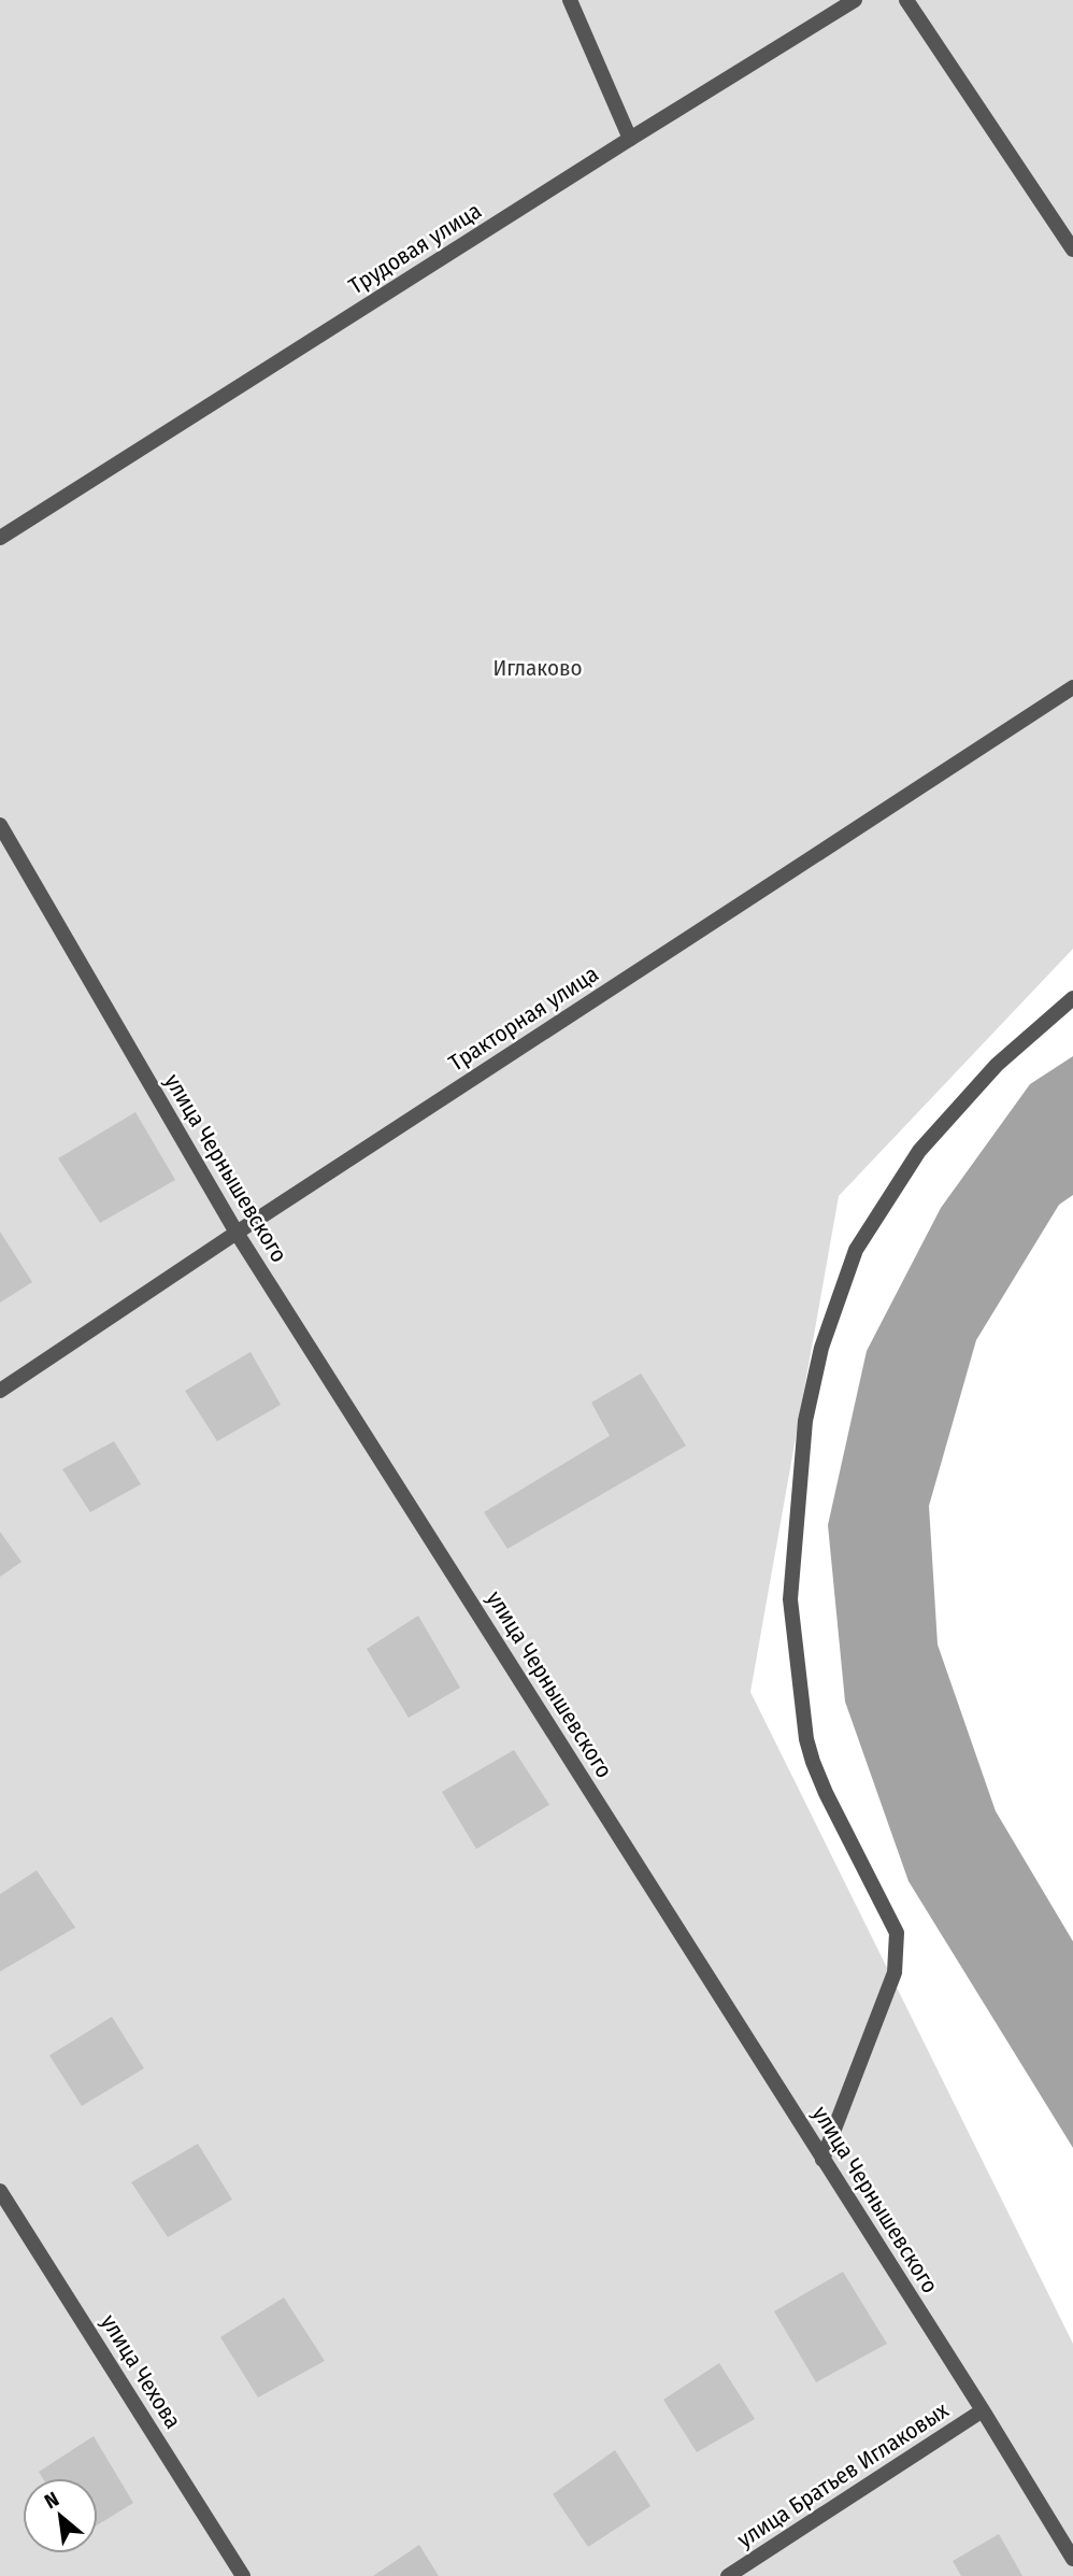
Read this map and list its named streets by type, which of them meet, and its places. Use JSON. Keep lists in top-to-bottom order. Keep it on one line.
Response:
{"streets":{"street":["Трудовая улица","Тракторная улица","улица Чернышевского","улица Чехова","улица Братьев Иглаковых"]},"crossings":[["Тракторная улица","улица Чернышевского"],["улица Чернышевского","улица Братьев Иглаковых"]],"parks":["Иглаково"],"north":"top left"}
